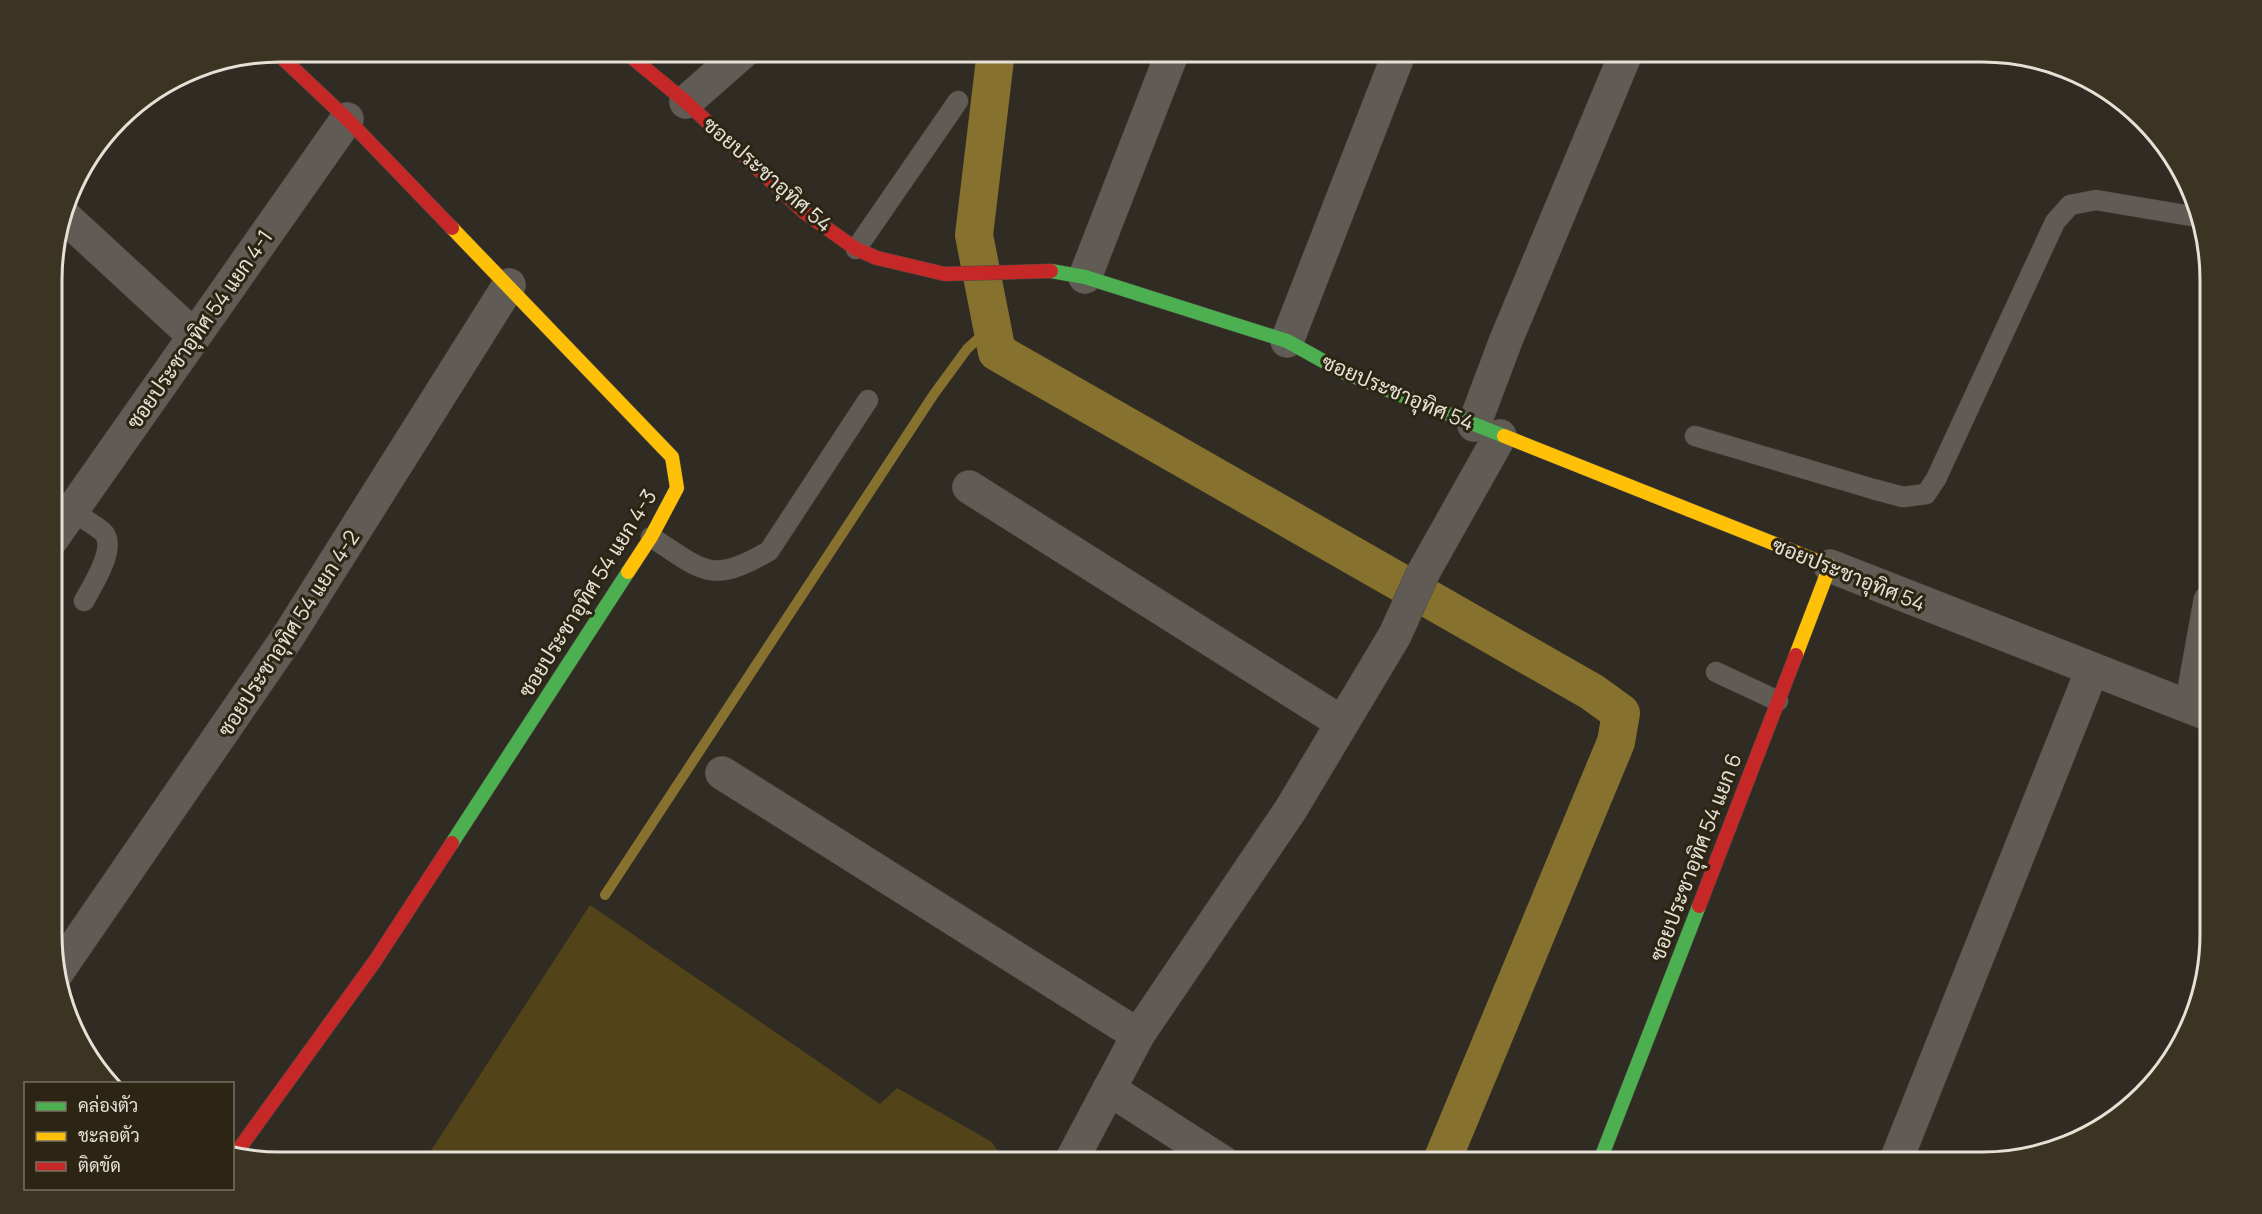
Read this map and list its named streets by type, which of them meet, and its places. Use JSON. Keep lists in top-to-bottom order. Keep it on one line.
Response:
{"streets":{"street":["ซอยประชาอุทิศ 54","ซอยประชาอุทิศ 54 แยก 4-1","ซอยประชาอุทิศ 54 แยก 4-3","ซอยประชาอุทิศ 54 แยก 4-2","ซอยประชาอุทิศ 54 แยก 6"]},"crossings":[["ซอยประชาอุทิศ 54","ซอยประชาอุทิศ 54 แยก 6"],["ซอยประชาอุทิศ 54 แยก 4-1","ซอยประชาอุทิศ 54 แยก 4-3"],["ซอยประชาอุทิศ 54 แยก 4-3","ซอยประชาอุทิศ 54 แยก 4-2"]],"legend":["คล่องตัว","ชะลอตัว","ติดขัด"]}
